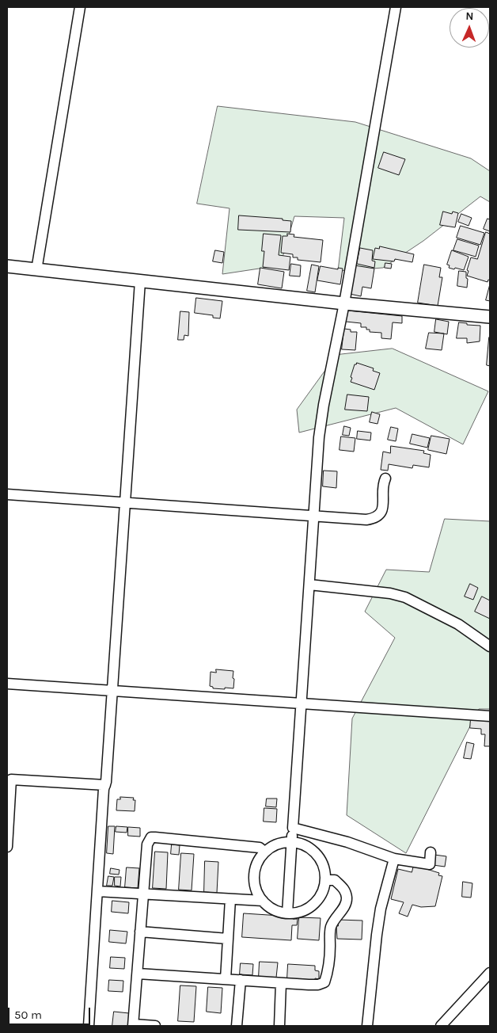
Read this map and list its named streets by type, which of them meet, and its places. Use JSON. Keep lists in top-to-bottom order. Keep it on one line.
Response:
{"scale_bar":"50 m","north":"top"}
